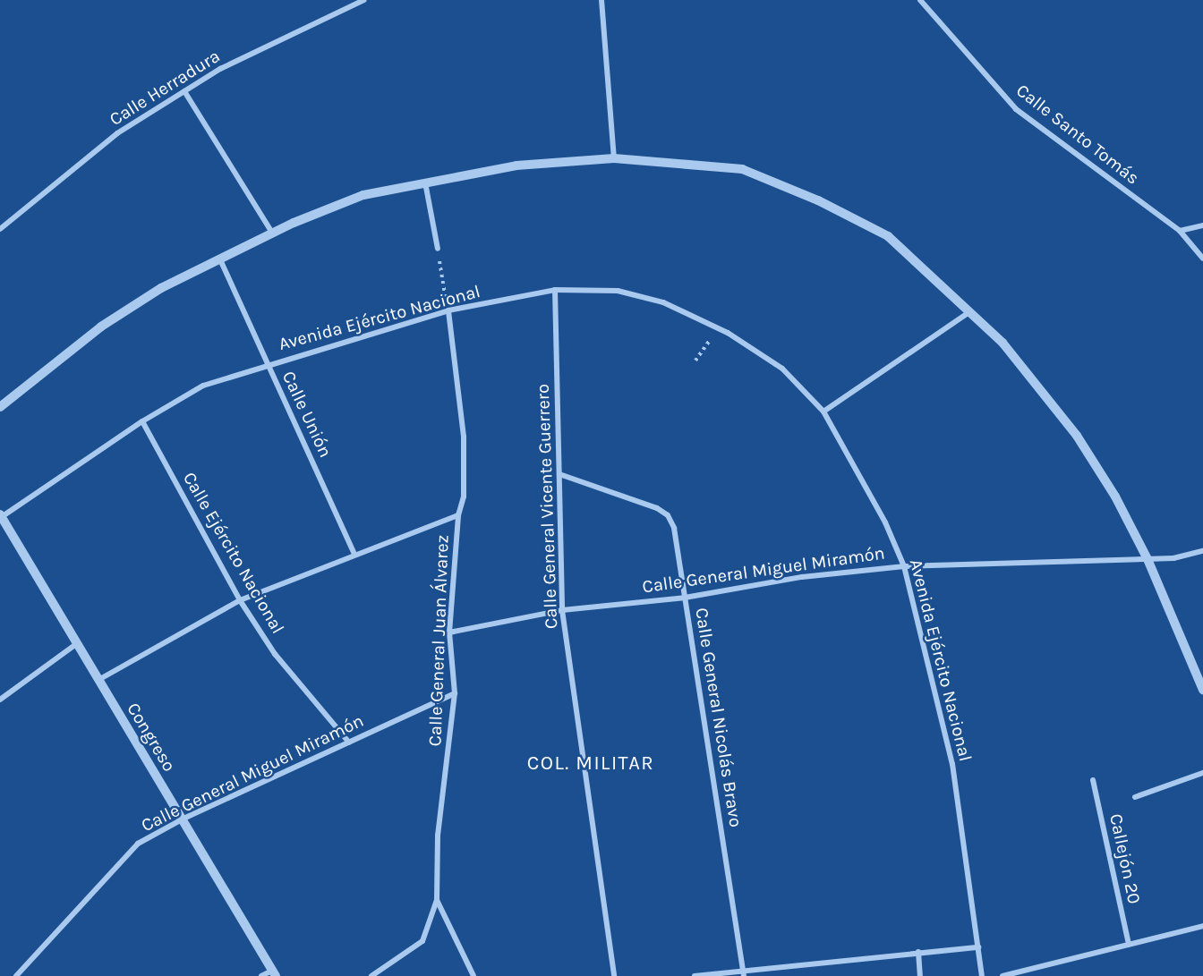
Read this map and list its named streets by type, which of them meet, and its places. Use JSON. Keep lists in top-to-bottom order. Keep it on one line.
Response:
{"streets":{"street":["Calle Herradura","Calle Santo Tomás","Avenida Ejército Nacional","Calle Unión","Calle General Vicente Guerrero","Calle Ejército Nacional","Calle General Miguel Miramón","Calle General Juan Álvarez","Calle General Nicolás Bravo","Congreso","Callejón 20"]},"crossings":[["Avenida Ejército Nacional","Calle Unión"],["Avenida Ejército Nacional","Calle General Vicente Guerrero"],["Avenida Ejército Nacional","Calle Ejército Nacional"],["Avenida Ejército Nacional","Calle General Miguel Miramón"],["Avenida Ejército Nacional","Calle General Juan Álvarez"],["Avenida Ejército Nacional","Congreso"],["Calle General Vicente Guerrero","Calle General Miguel Miramón"],["Calle General Vicente Guerrero","Calle General Nicolás Bravo"],["Calle Ejército Nacional","Calle General Miguel Miramón"],["Calle General Miguel Miramón","Calle General Juan Álvarez"],["Calle General Miguel Miramón","Calle General Nicolás Bravo"],["Calle General Miguel Miramón","Congreso"]],"districts":["COL. MILITAR"]}
